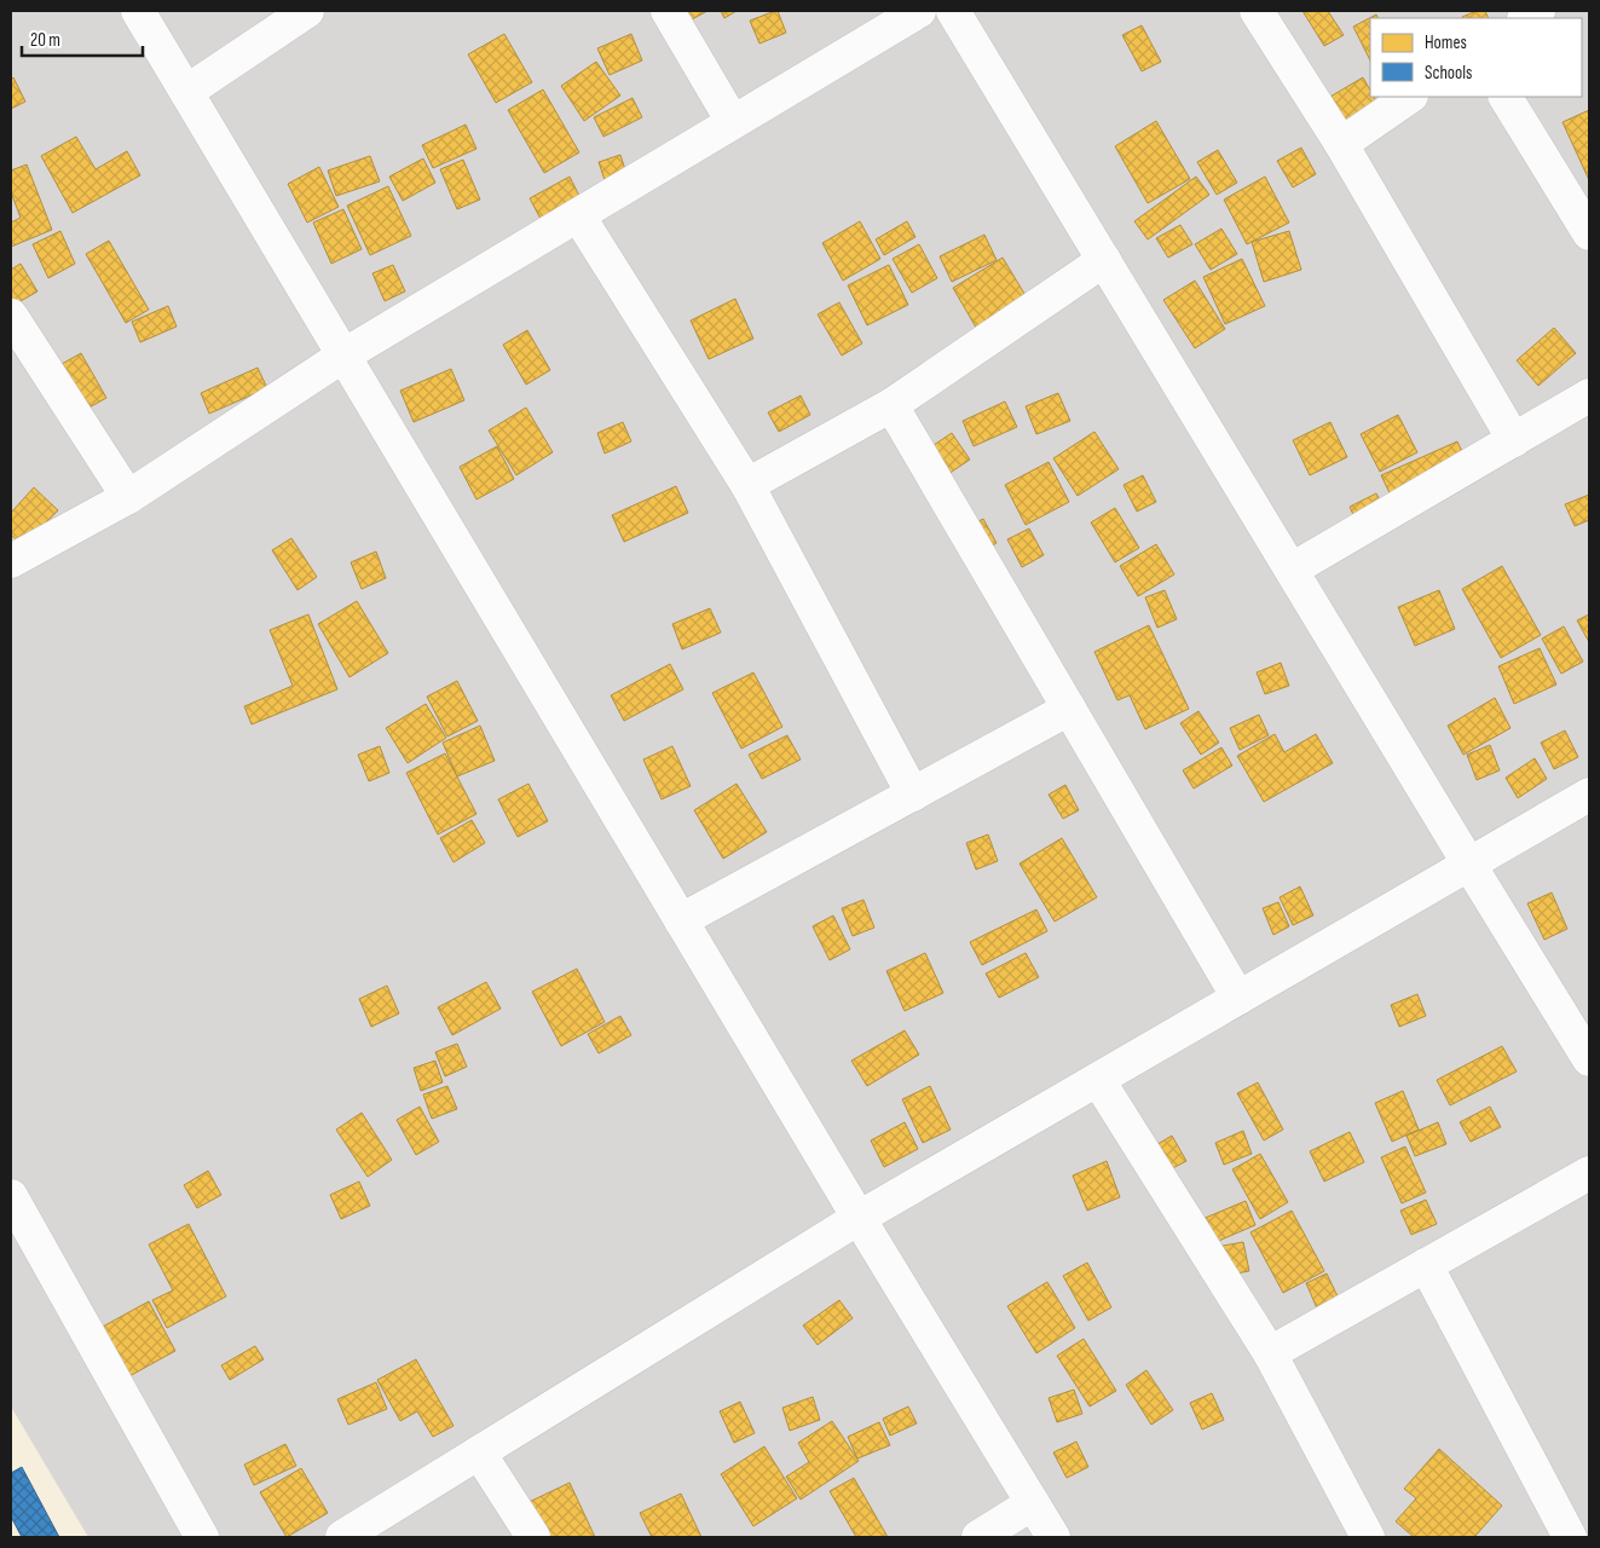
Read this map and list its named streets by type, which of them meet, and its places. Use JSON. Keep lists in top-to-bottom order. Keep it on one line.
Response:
{"legend":["Homes","Schools"],"scale_bar":"20 m"}
